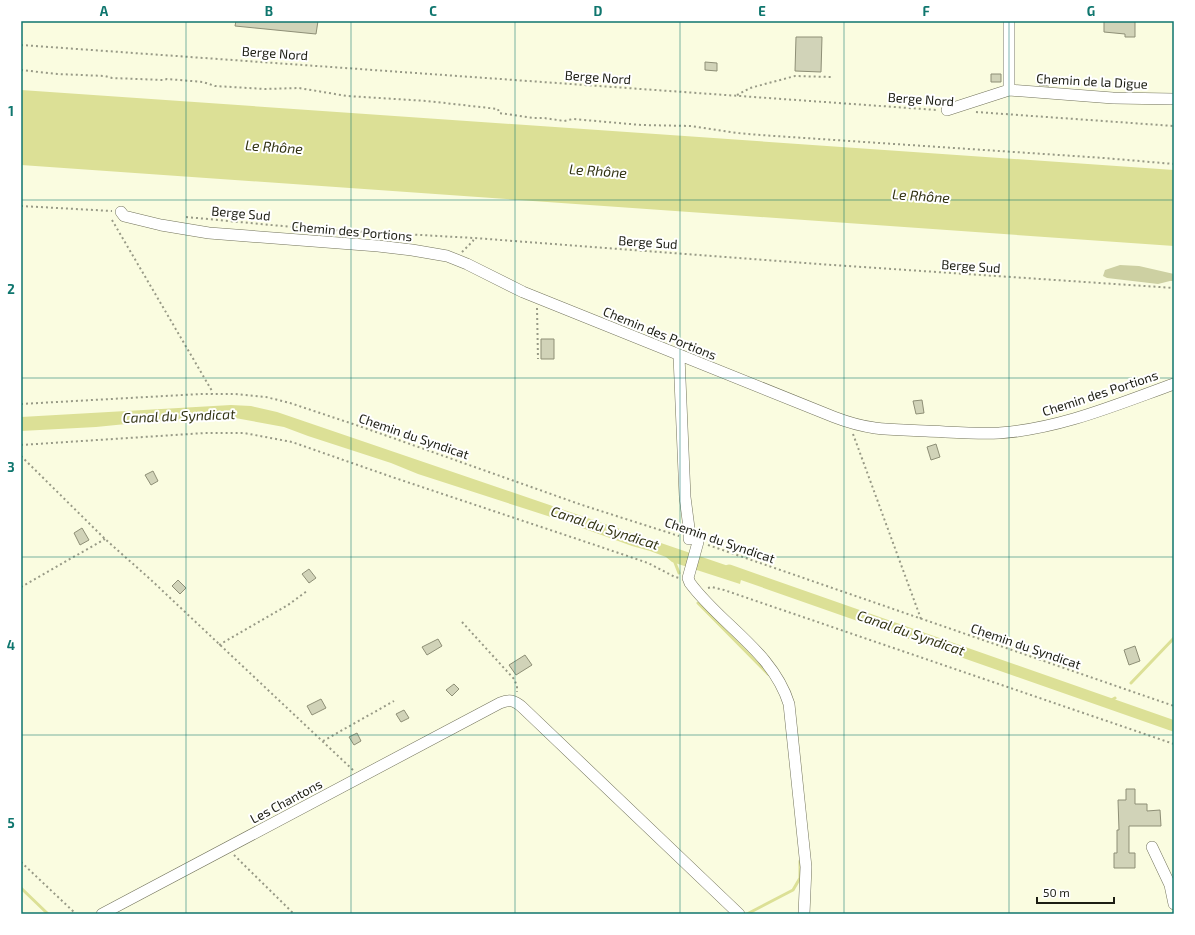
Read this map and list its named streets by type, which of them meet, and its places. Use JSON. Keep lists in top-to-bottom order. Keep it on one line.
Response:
{"streets":{"street":["Chemin de la Digue","Chemin des Portions","Les Chantons"],"path":["Berge Nord","Berge Sud","Chemin du Syndicat"]},"water":["Le Rhône","Canal du Syndicat"],"scale_bar":"50 m","grid":{"columns":["A","B","C","D","E","F","G"],"rows":["1","2","3","4","5"]}}
